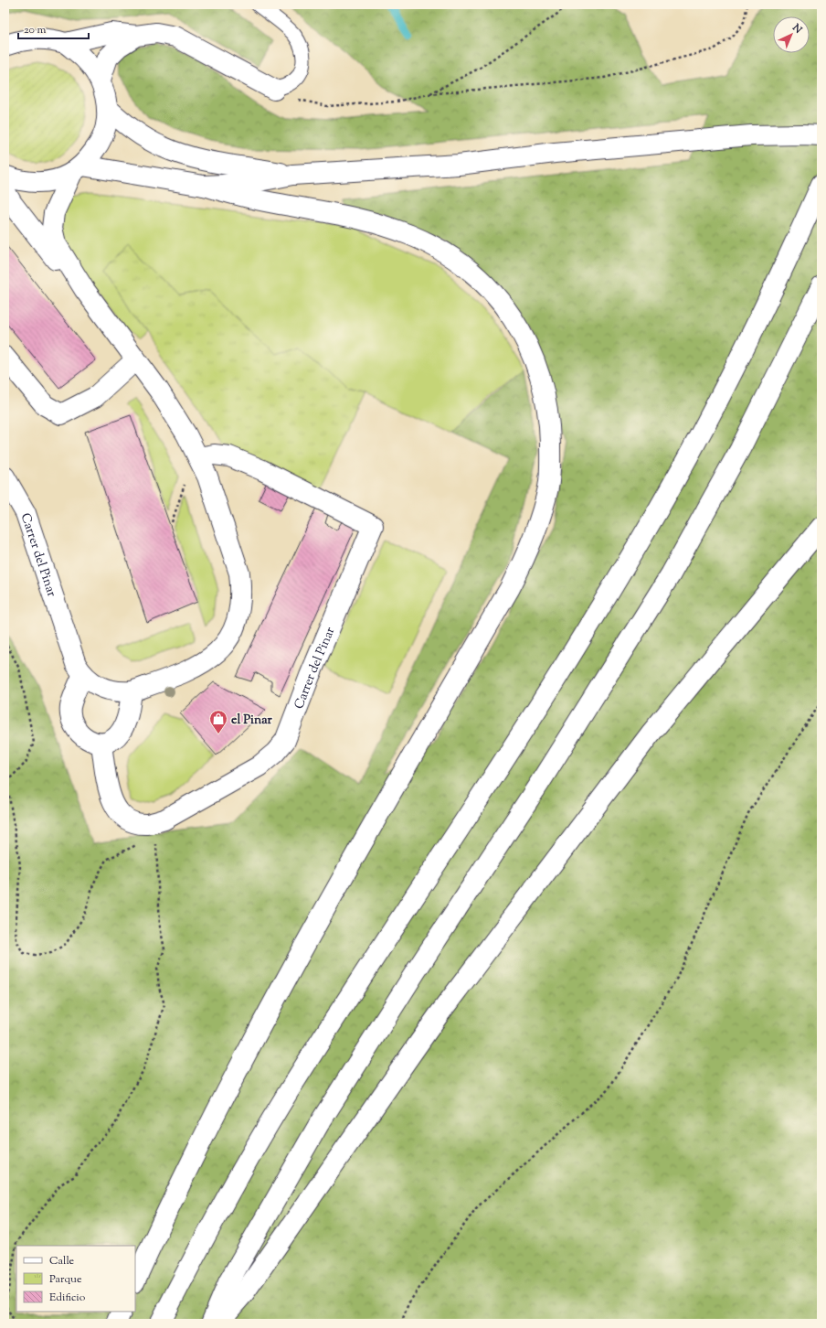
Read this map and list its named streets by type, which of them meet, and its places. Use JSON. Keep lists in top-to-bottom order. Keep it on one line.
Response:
{"streets":{"main road":["Carrer del Pinar"]},"places":{"shop":["el Pinar"]},"legend":["Calle","Parque","Edificio"],"scale_bar":"20 m","north":"top right"}
